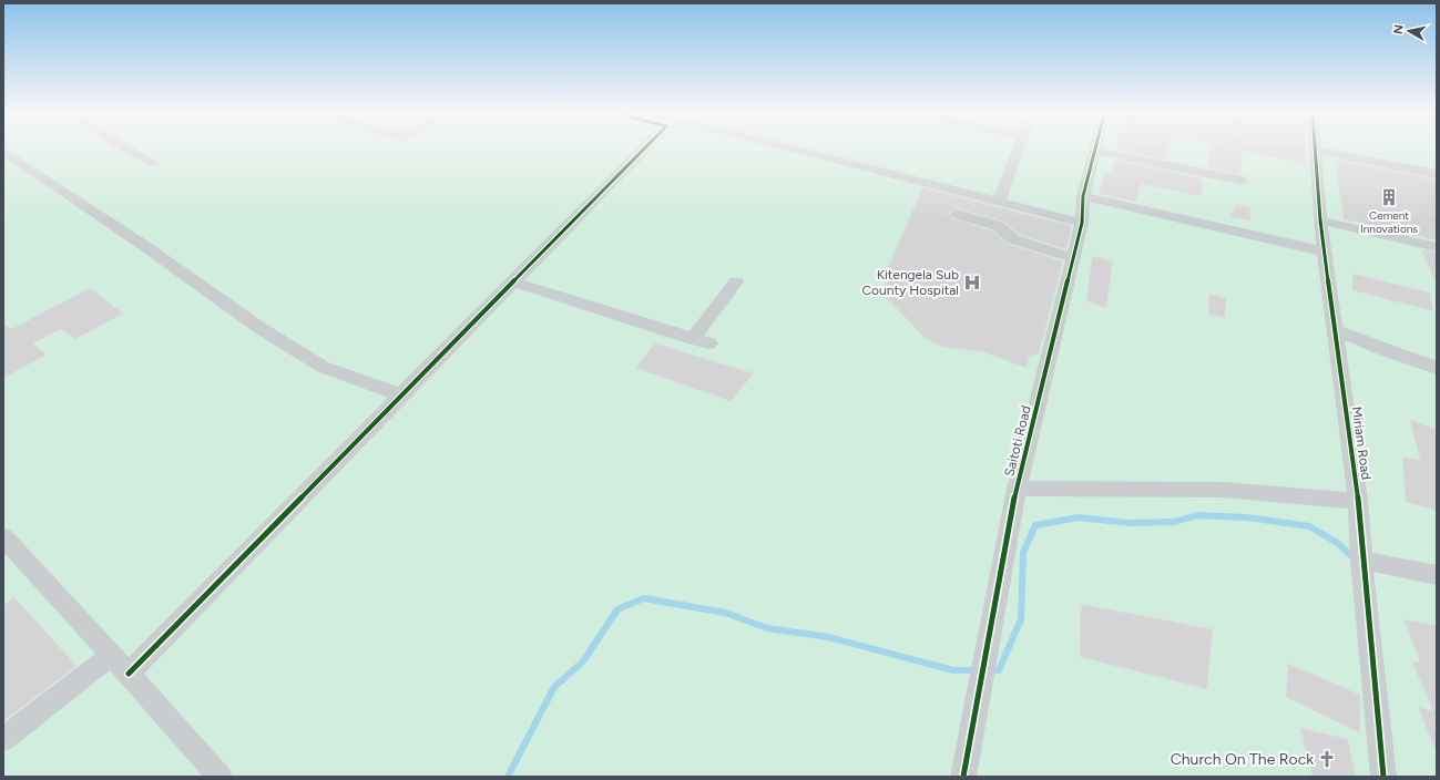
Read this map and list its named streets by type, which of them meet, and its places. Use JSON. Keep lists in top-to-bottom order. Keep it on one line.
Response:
{"streets":{"street":["Saitoti Road","Miriam Road"]},"places":{"building":["Cement Innovations"],"hospital":["Kitengela Sub County Hospital"],"church":["Church On The Rock"]},"north":"left"}
